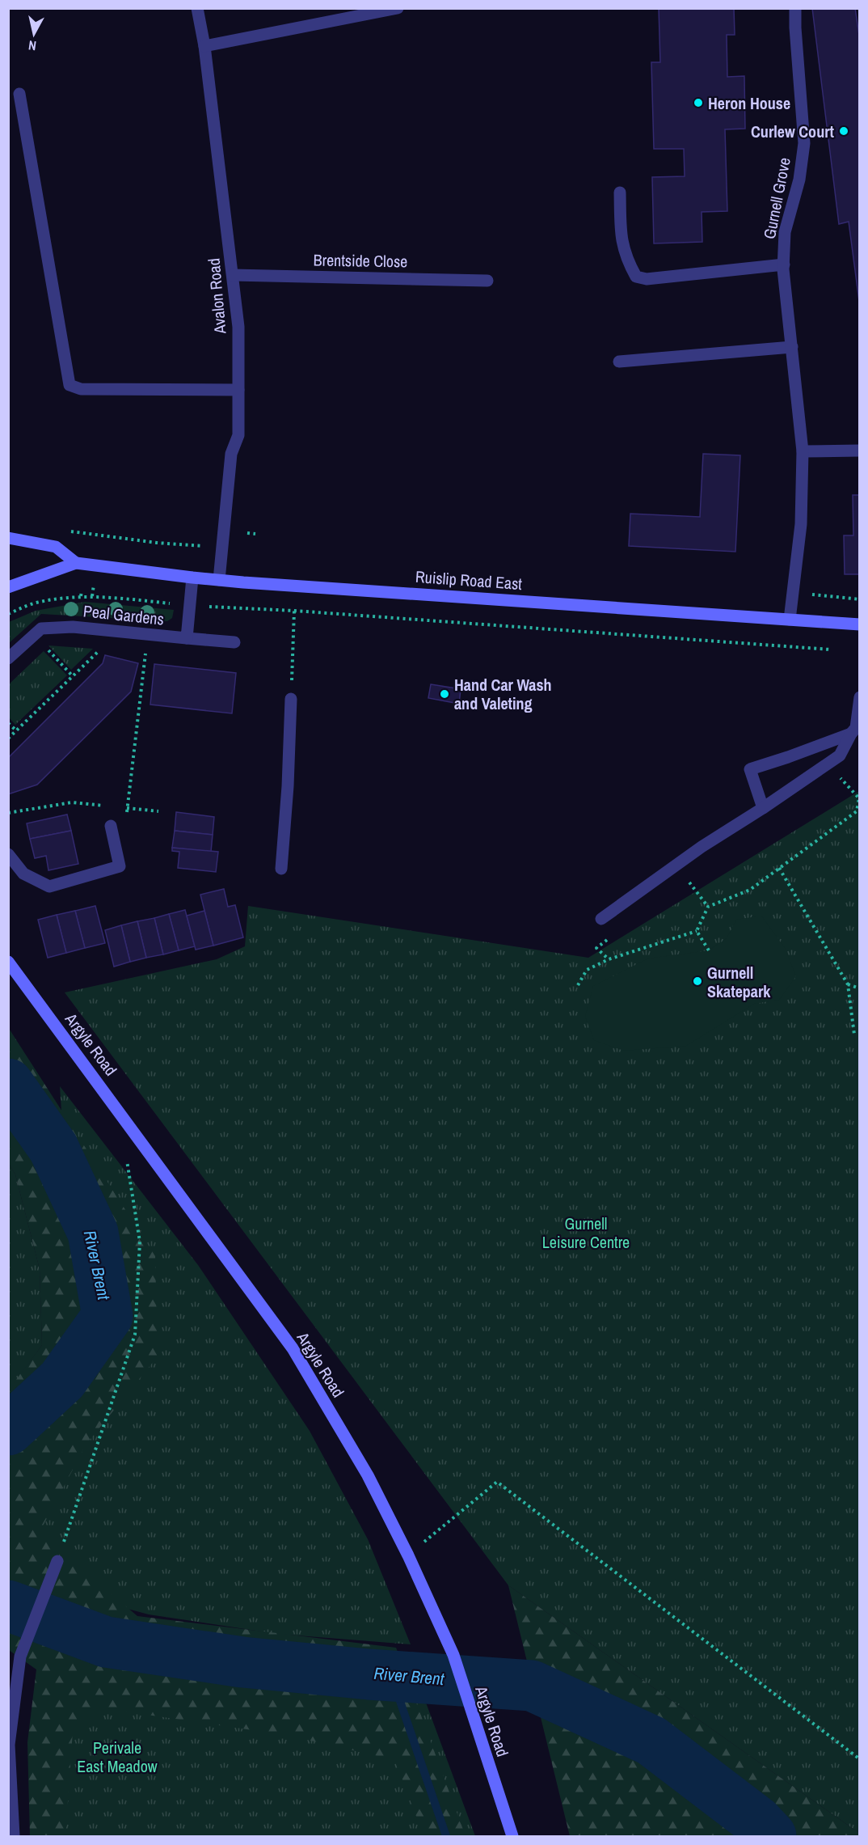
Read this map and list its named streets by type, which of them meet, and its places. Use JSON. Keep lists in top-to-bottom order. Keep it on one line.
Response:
{"streets":{"main road":["Ruislip Road East","Argyle Road"],"street":["Gurnell Grove","Brentside Close","Avalon Road","Peal Gardens"]},"crossings":[["Gurnell Grove","Ruislip Road East"],["Brentside Close","Avalon Road"],["Avalon Road","Ruislip Road East"]],"water":["River Brent"],"parks":["Gurnell Leisure Centre","Perivale East Meadow"],"places":["Heron House","Curlew Court","Hand Car Wash and Valeting","Gurnell Skatepark"],"north":"bottom"}
